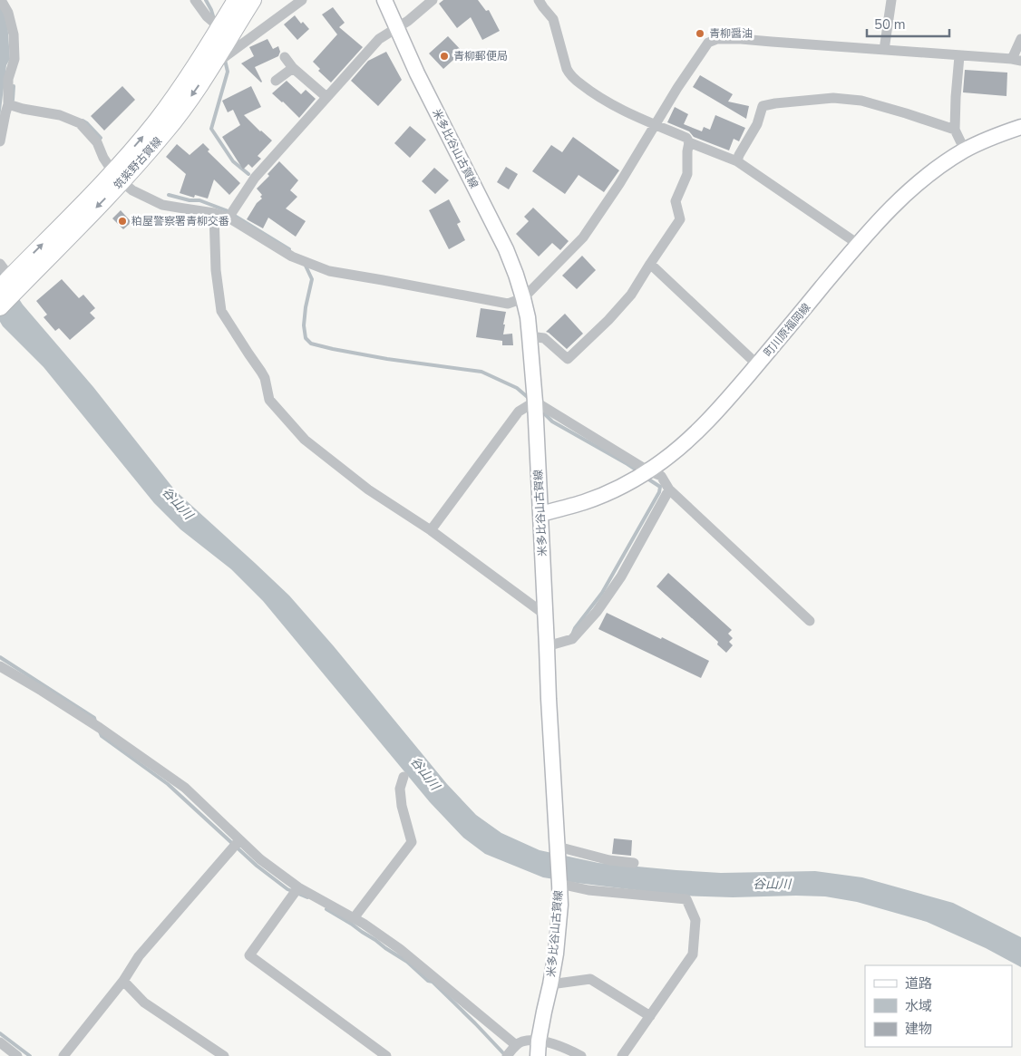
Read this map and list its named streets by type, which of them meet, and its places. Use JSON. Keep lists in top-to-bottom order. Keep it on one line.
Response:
{"streets":{"main road":["米多比谷山古賀線","筑紫野古賀線","町川原福岡線"]},"crossings":[["米多比谷山古賀線","町川原福岡線"]],"water":["谷山川"],"places":["青柳醤油","青柳郵便局","粕屋警察署青柳交番"],"legend":["道路","水域","建物"],"scale_bar":"50 m"}
